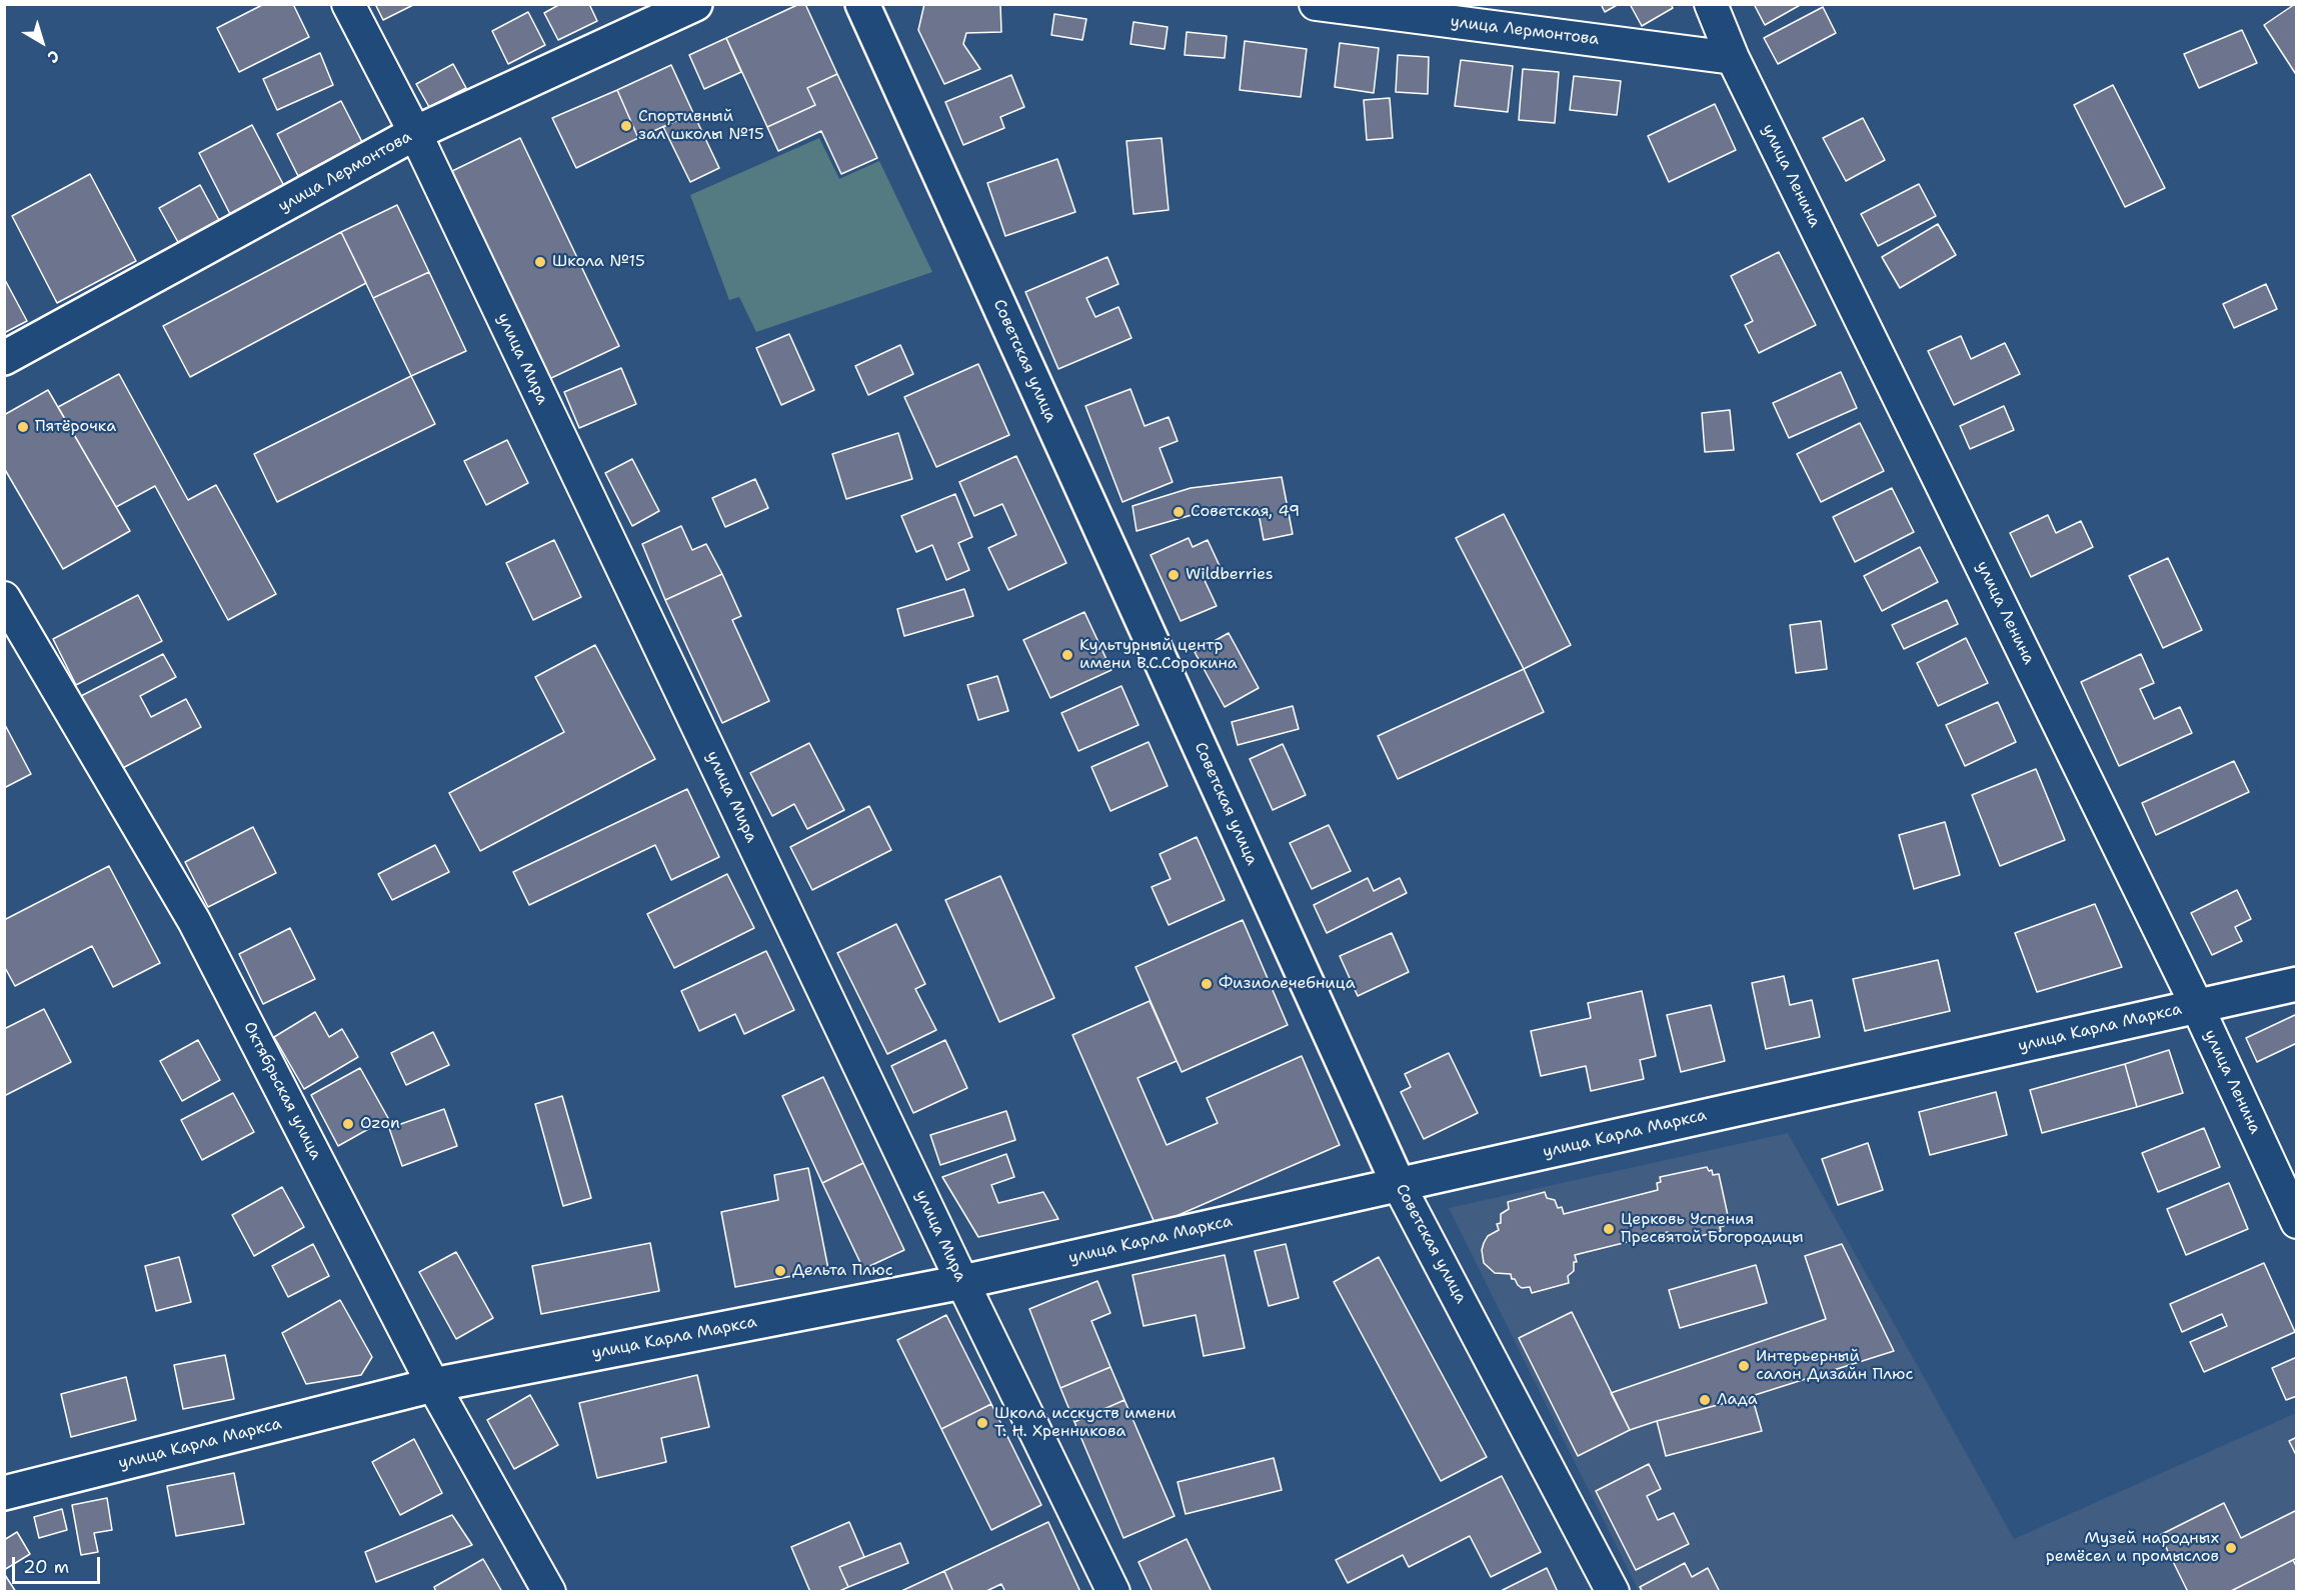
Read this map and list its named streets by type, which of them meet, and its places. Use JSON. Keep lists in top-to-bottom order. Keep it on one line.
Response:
{"streets":{"main road":["улица Лермонтова","Советская улица","улица Карла Маркса"],"street":["улица Ленина","улица Мира","Октябрьская улица"]},"crossings":[["улица Лермонтова","улица Ленина"],["улица Лермонтова","улица Мира"],["улица Ленина","улица Карла Маркса"],["улица Мира","улица Карла Маркса"],["Советская улица","улица Карла Маркса"],["улица Карла Маркса","Октябрьская улица"]],"places":["Спортивный зал школы №15","Школа №15","Пятёрочка","Советская, 49","Wildberries","Культурный центр имени В.С.Сорокина","Физиолечебница","Ozon","Церковь Успения Пресвятой Богородицы","Дельта Плюс","Интерьерный салон Дизайн Плюс","Лада","Школа исскуств имени Т. Н. Хренникова","Музей народных ремёсел и промыслов"],"scale_bar":"20 m","north":"bottom right"}
